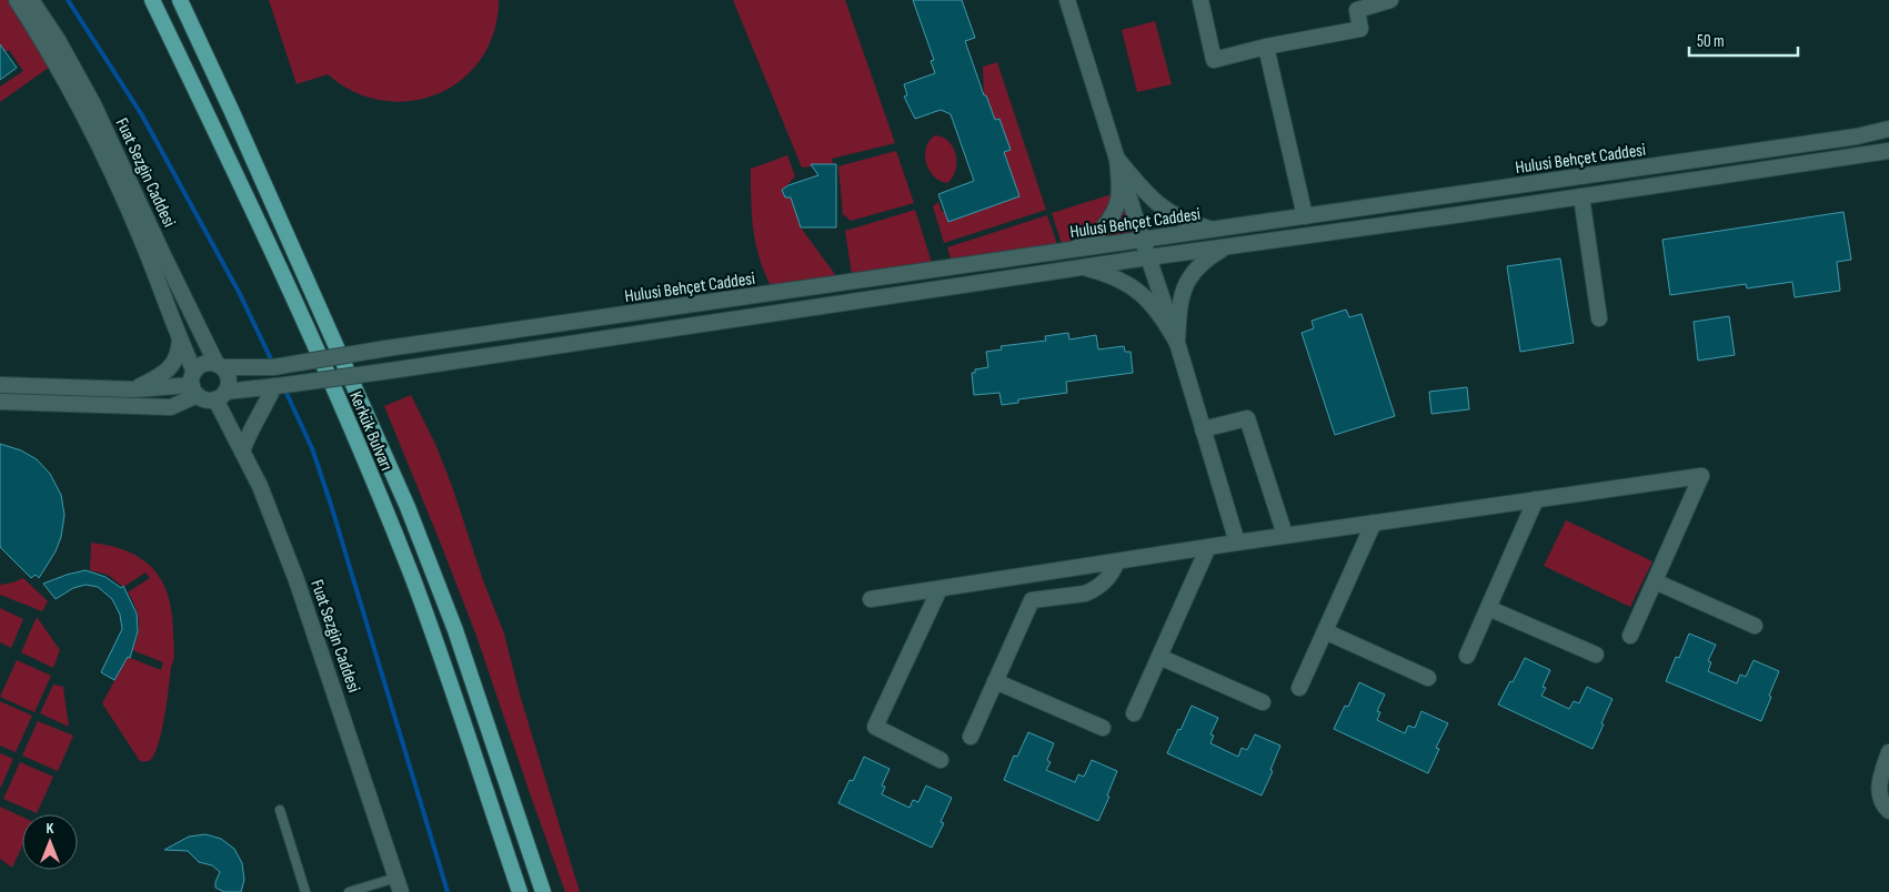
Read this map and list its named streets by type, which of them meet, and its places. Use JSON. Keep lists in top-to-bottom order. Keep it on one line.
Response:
{"streets":{"main road":["Kerkük Bulvarı"],"street":["Hulusi Behçet Caddesi","Fuat Sezgin Caddesi"]},"crossings":[["Hulusi Behçet Caddesi","Fuat Sezgin Caddesi"]],"scale_bar":"50 m","north":"top"}
